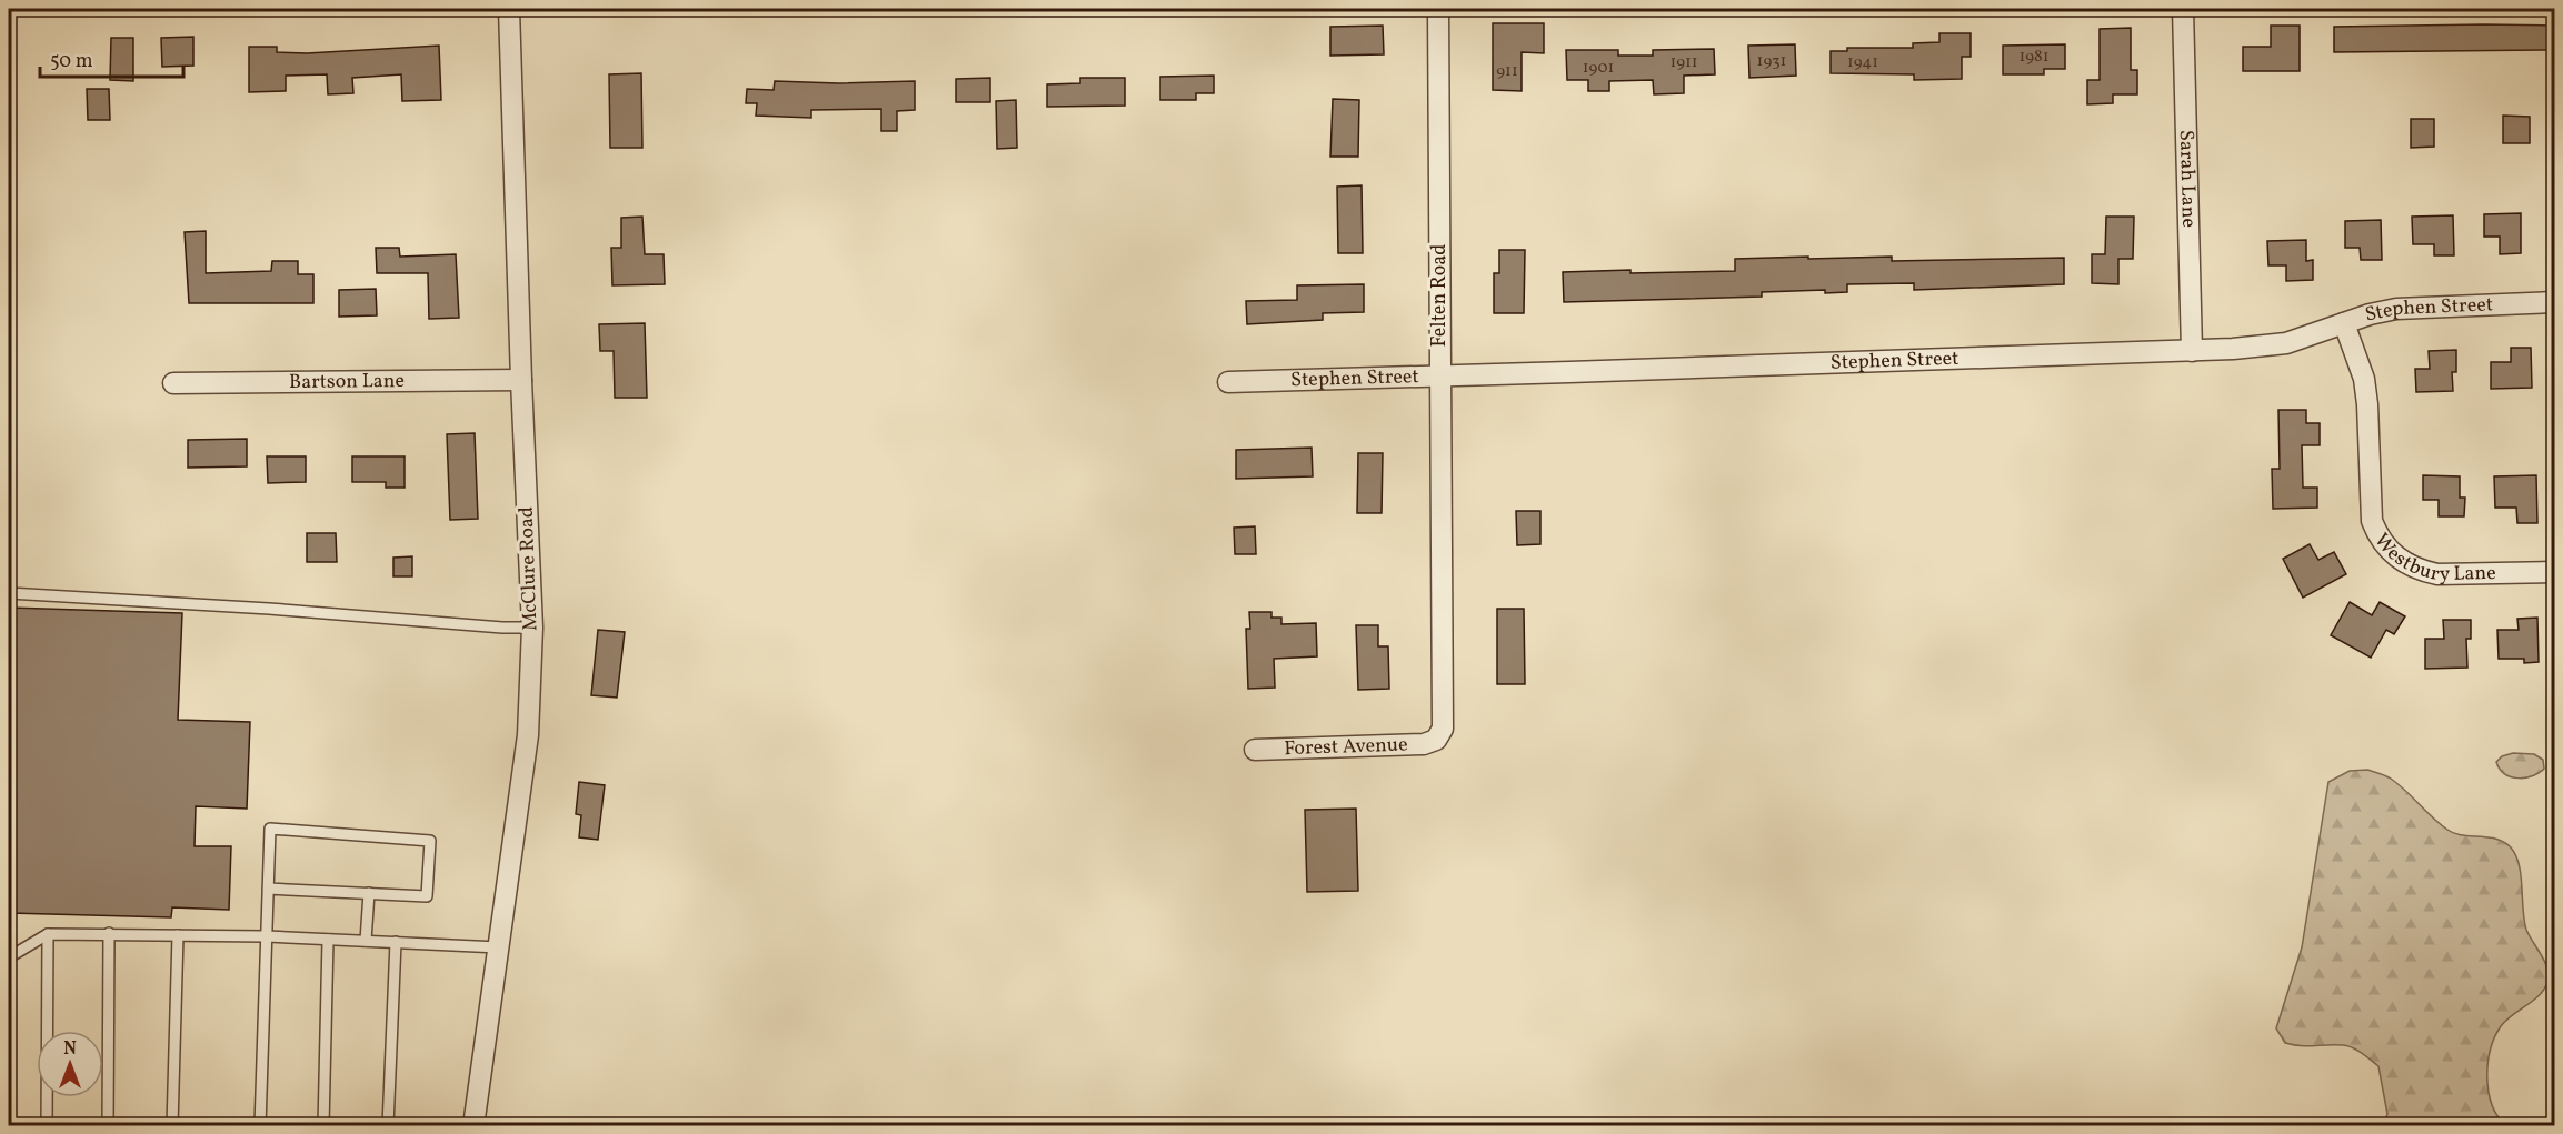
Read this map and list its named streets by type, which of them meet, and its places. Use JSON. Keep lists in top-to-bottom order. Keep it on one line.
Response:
{"streets":{"street":["Sarah Lane","Felten Road","Stephen Street","Bartson Lane","Westbury Lane","McClure Road","Forest Avenue"]},"crossings":[["Sarah Lane","Stephen Street"],["Felten Road","Stephen Street"],["Felten Road","Forest Avenue"],["Stephen Street","Westbury Lane"],["Bartson Lane","McClure Road"]],"house_numbers":["1981","1931","1911","1941","1901","911"],"scale_bar":"50 m","north":"top"}
